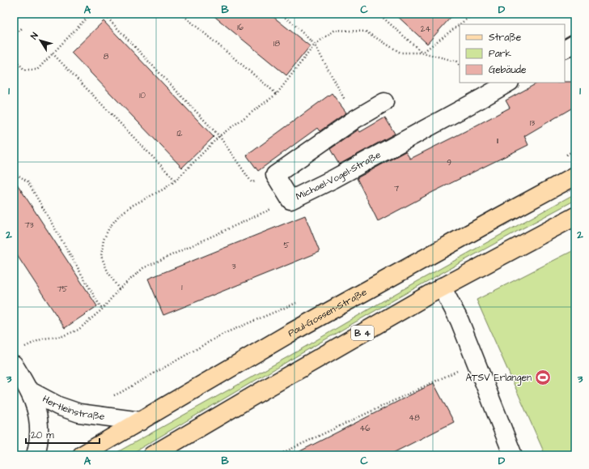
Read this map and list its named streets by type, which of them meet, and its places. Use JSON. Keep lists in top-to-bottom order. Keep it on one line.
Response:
{"streets":{"main road":["Paul-Gossen-Straße","B 4"],"street":["Michael-Vogel-Straße","Hertleinstraße"]},"crossings":[["Paul-Gossen-Straße","Hertleinstraße"]],"places":{"sports":["ATSV Erlangen"]},"house_numbers":["16","24","18","8","10","13","12","11","9","7","73","5","3","1","75","48","46"],"legend":["Straße","Park","Gebäude"],"scale_bar":"20 m","north":"top left","grid":{"columns":["A","B","C","D"],"rows":["1","2","3"]}}
